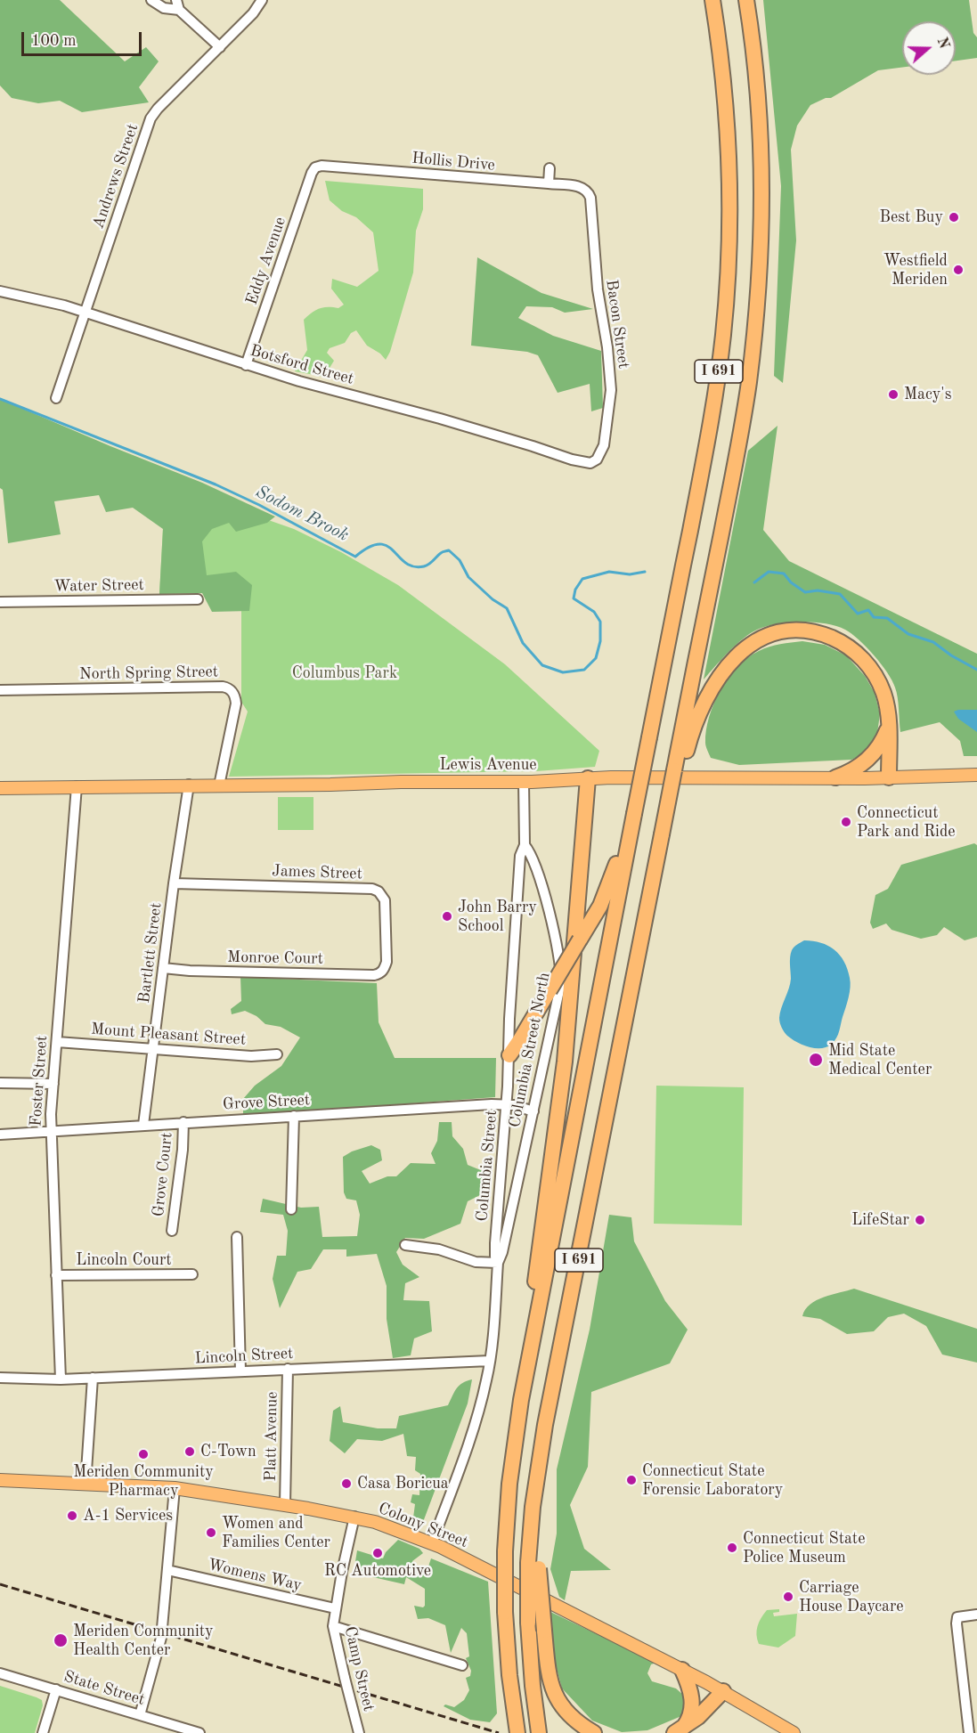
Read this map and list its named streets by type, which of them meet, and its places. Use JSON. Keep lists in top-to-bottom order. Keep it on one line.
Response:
{"streets":{"highway":["I 691"],"main road":["Lewis Avenue","Colony Street"],"street":["Hollis Drive","Andrews Street","Eddy Avenue","Bacon Street","Botsford Street","Water Street","North Spring Street","James Street","Bartlett Street","Monroe Court","Mount Pleasant Street","Columbia Street North","Foster Street","Grove Street","Columbia Street","Grove Court","Lincoln Court","Lincoln Street","Platt Avenue","Womens Way","Camp Street","State Street"]},"crossings":[["Hollis Drive","Eddy Avenue"],["Hollis Drive","Bacon Street"],["Andrews Street","Botsford Street"],["Eddy Avenue","Botsford Street"],["Bacon Street","Botsford Street"],["North Spring Street","Lewis Avenue"],["Lewis Avenue","Bartlett Street"],["Lewis Avenue","Foster Street"],["Lewis Avenue","Columbia Street"],["James Street","Bartlett Street"],["James Street","Monroe Court"],["Bartlett Street","Monroe Court"],["Bartlett Street","Mount Pleasant Street"],["Bartlett Street","Grove Street"],["Mount Pleasant Street","Foster Street"],["Columbia Street North","Grove Street"],["Columbia Street North","Columbia Street"],["Foster Street","Grove Street"],["Foster Street","Lincoln Court"],["Foster Street","Lincoln Street"],["Grove Street","Columbia Street"],["Grove Street","Grove Court"],["Columbia Street","Lincoln Street"],["Columbia Street","Colony Street"],["Lincoln Street","Platt Avenue"],["Platt Avenue","Colony Street"],["Colony Street","Camp Street"],["Womens Way","Camp Street"]],"water":["Sodom Brook"],"parks":["Columbus Park"],"places":["Best Buy","Westfield Meriden","Macy's","Connecticut Park and Ride","John Barry School","Mid State Medical Center","LifeStar","C-Town","Meriden Community Pharmacy","Connecticut State Forensic Laboratory","Casa Boricua","A-1 Services","Women and Families Center","Connecticut State Police Museum","RC Automotive","Carriage House Daycare","Meriden Community Health Center"],"scale_bar":"100 m","north":"right"}
